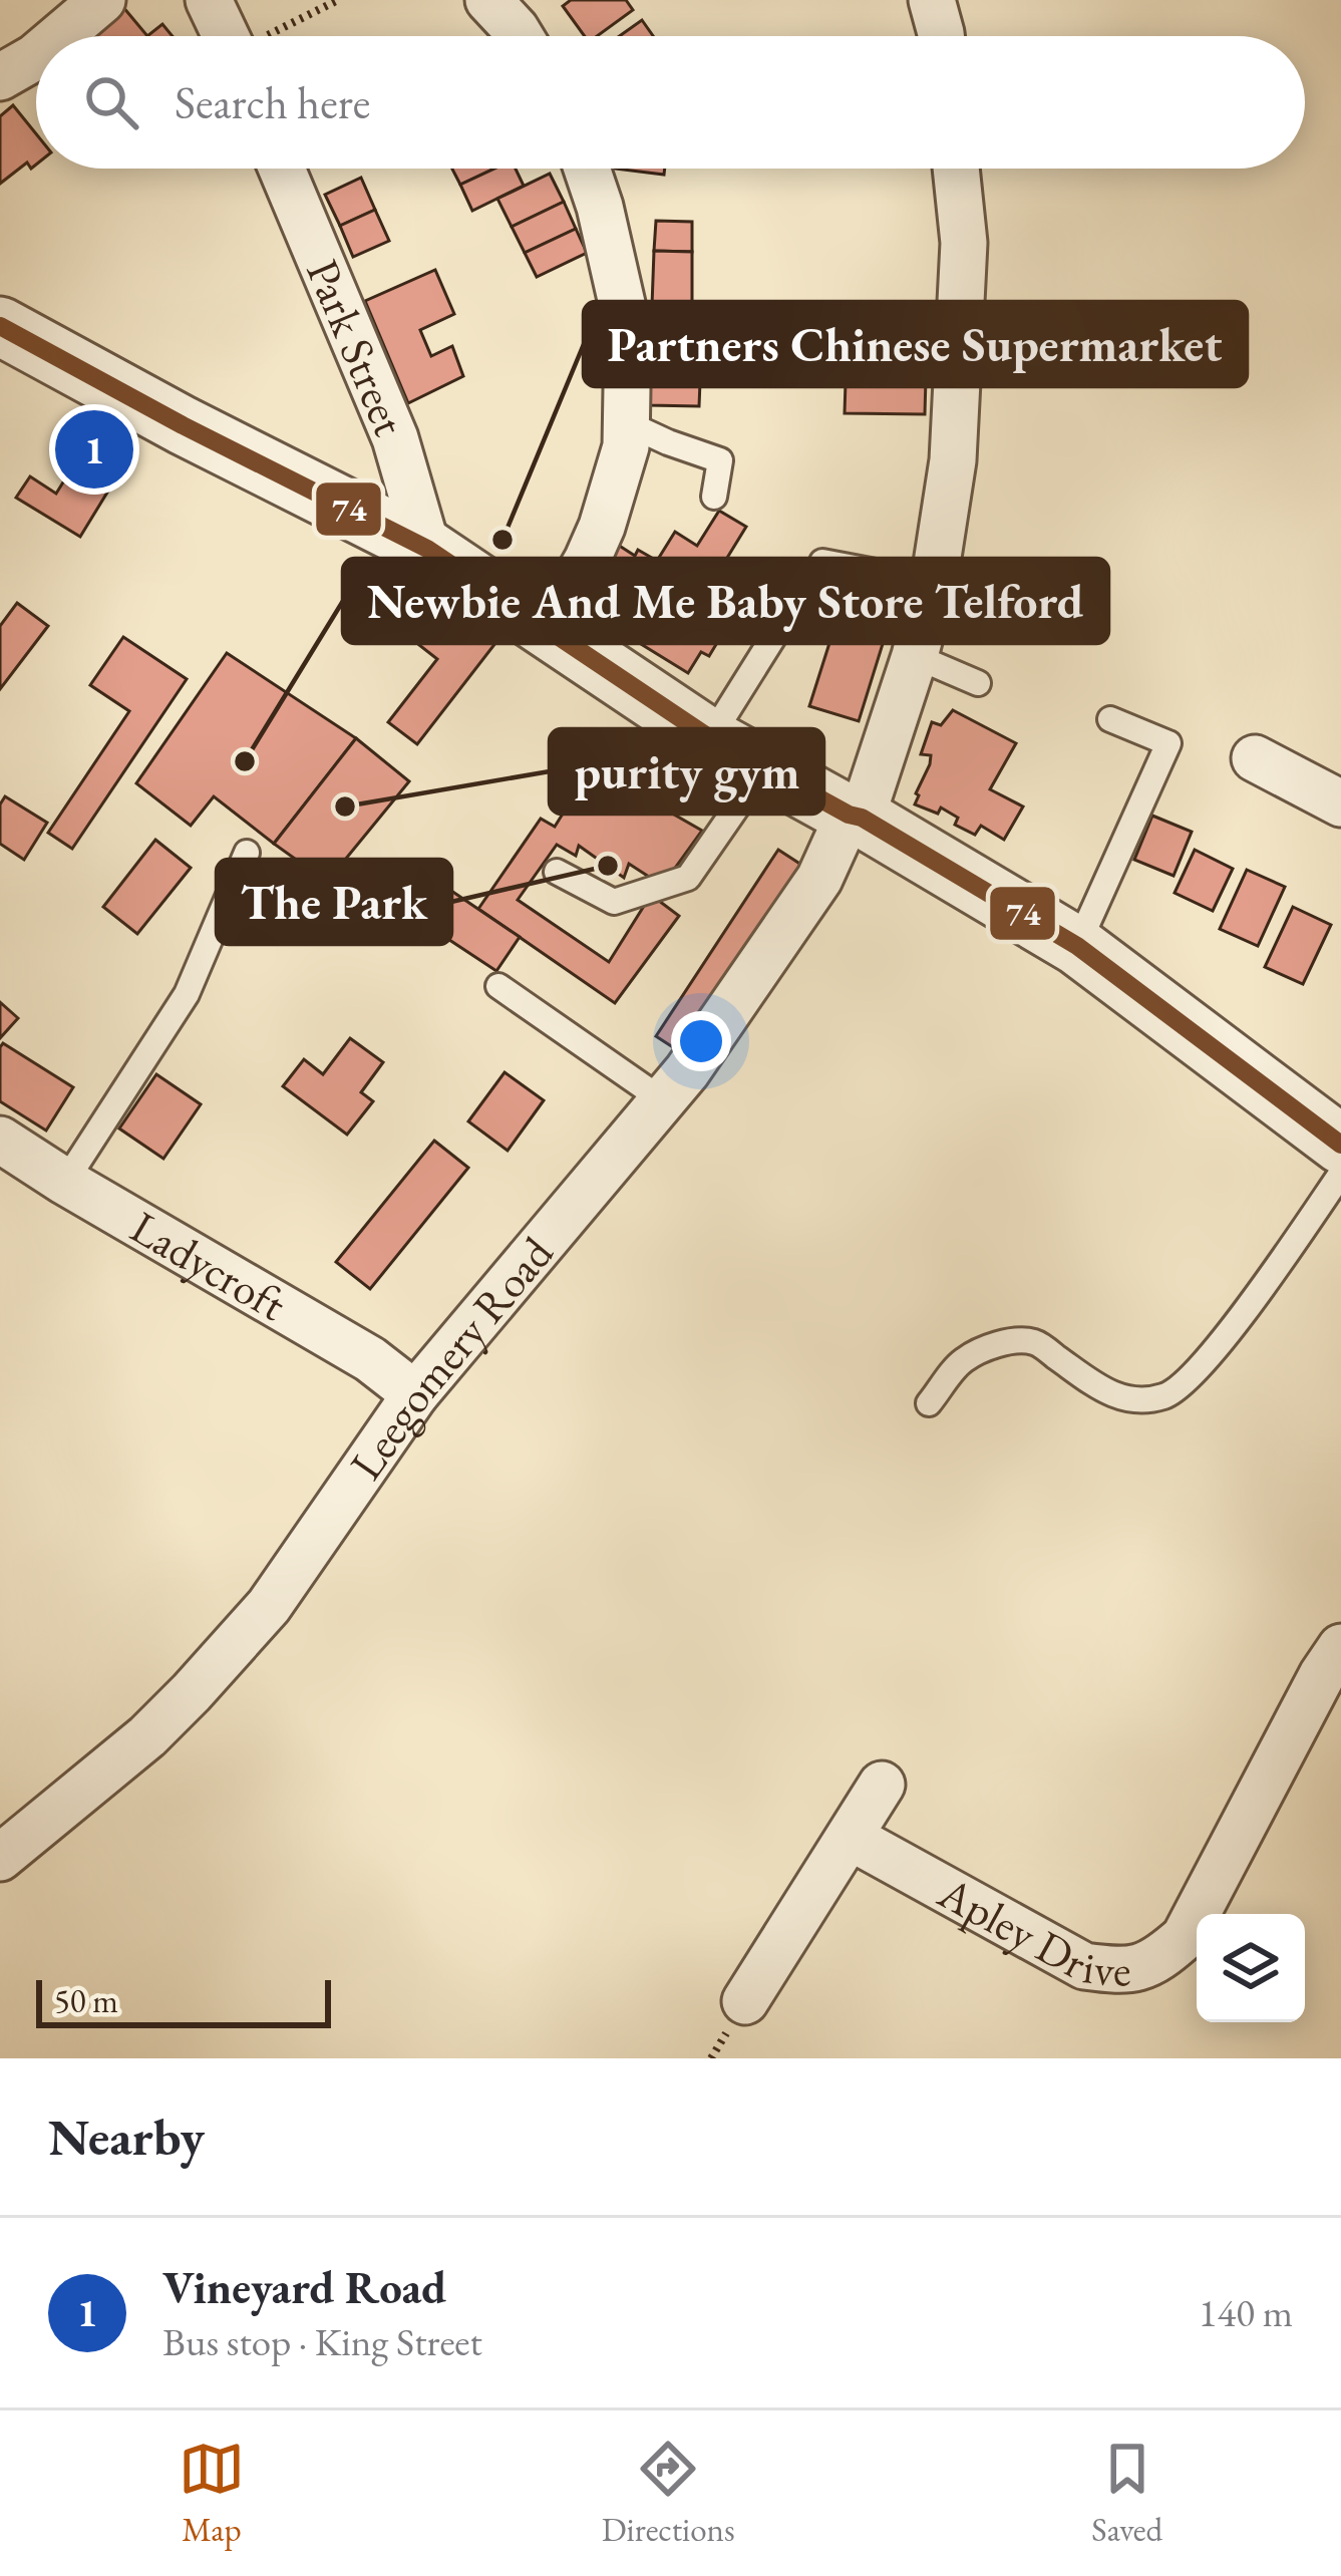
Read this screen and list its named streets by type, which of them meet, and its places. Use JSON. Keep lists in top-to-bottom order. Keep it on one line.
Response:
{"streets":{"street":["Park Street","Ladycroft","Leegomery Road","Apley Drive"]},"crossings":[["Ladycroft","Leegomery Road"]],"places":["Partners Chinese Supermarket","Newbie And Me Baby Store Telford","purity gym","The Park"],"lines":["transit line 74"],"scale_bar":"50 m","page":{"search":"Search here","pins":"1","scale":"50 m","heading":"Nearby","list":[{"mark":"1","name":"Vineyard Road","note":"Bus stop · King Street","value":"140 m"}],"nav":["Map","Directions","Saved"]}}
